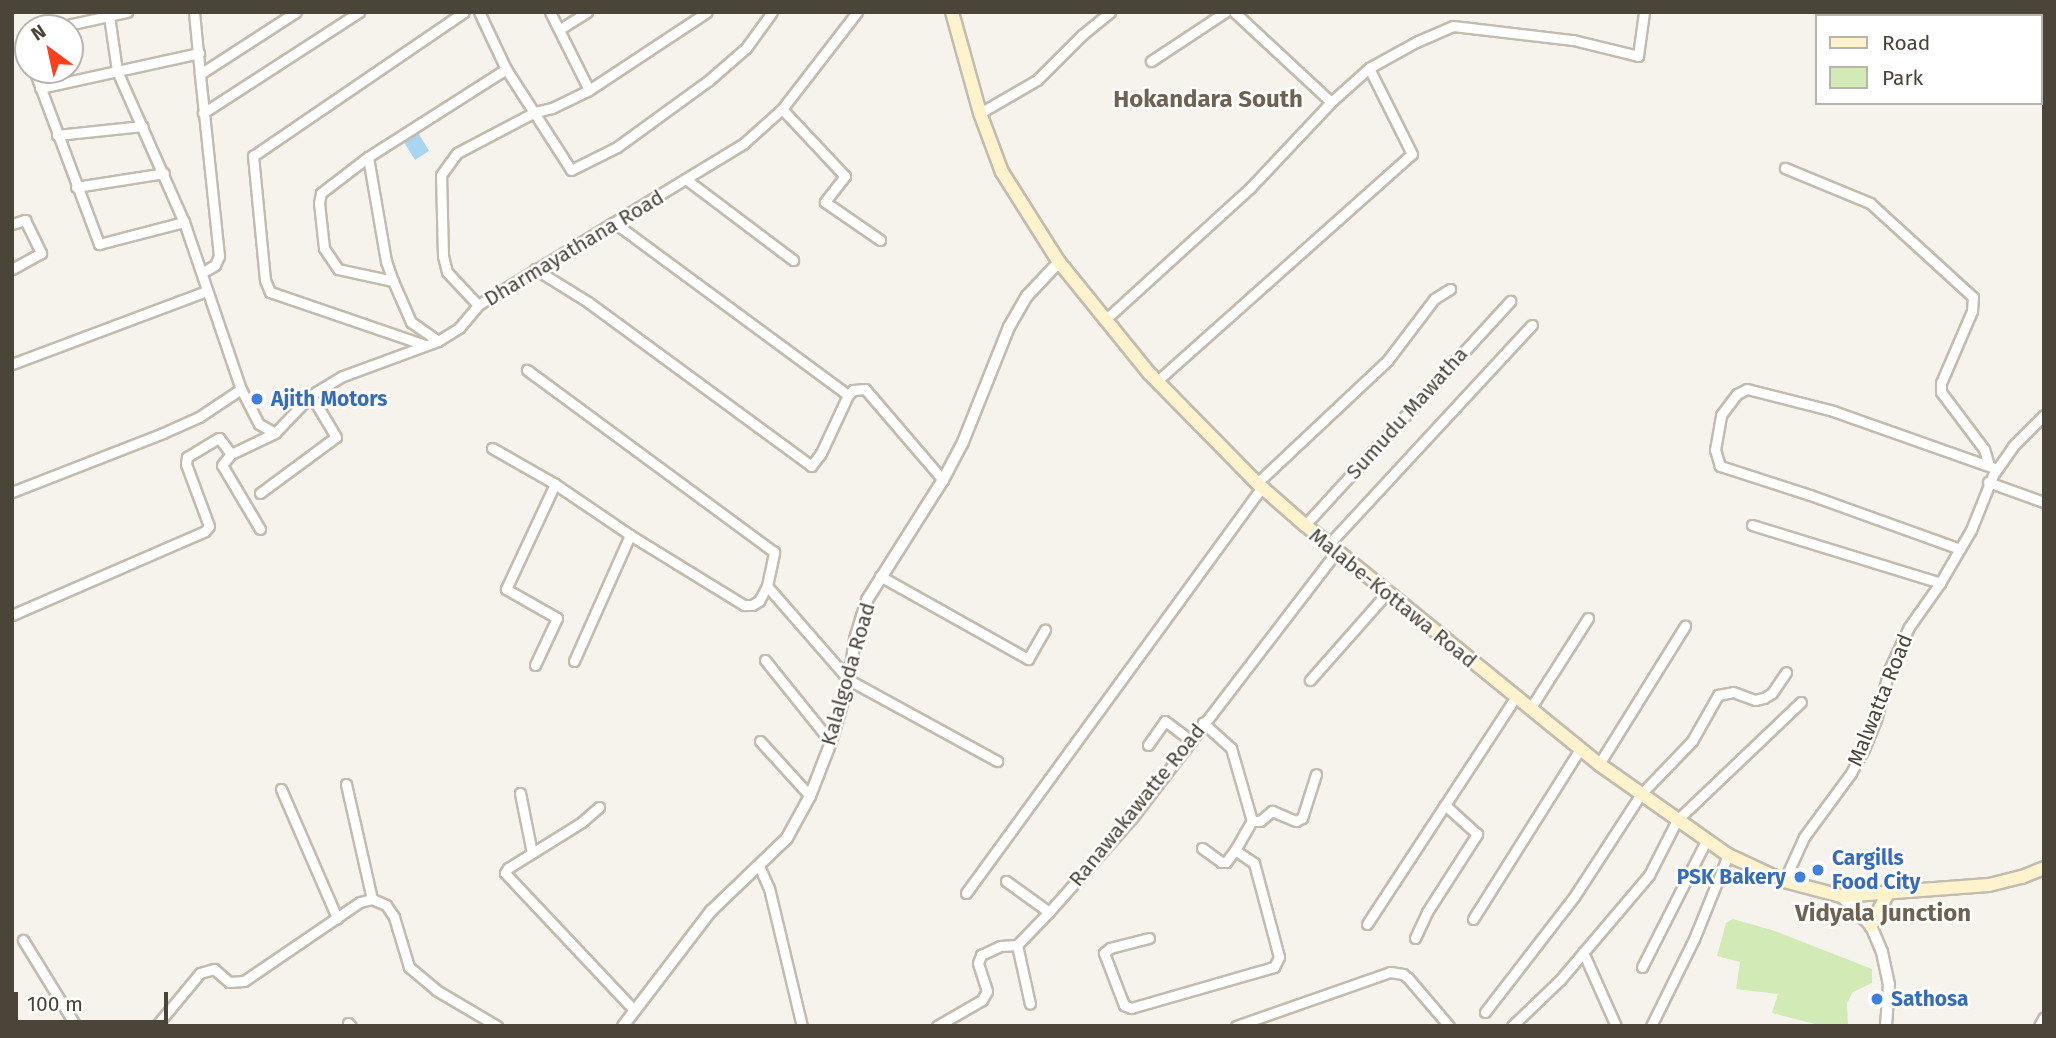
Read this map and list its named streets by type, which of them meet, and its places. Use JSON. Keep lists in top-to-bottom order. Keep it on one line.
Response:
{"streets":{"main road":["Malabe-Kottawa Road"],"street":["Dharmayathana Road","Sumudu Mawatha","Kalalgoda Road","Malwatta Road","Ranawakawatte Road"]},"crossings":[["Sumudu Mawatha","Malabe-Kottawa Road"],["Malabe-Kottawa Road","Kalalgoda Road"],["Malabe-Kottawa Road","Malwatta Road"],["Malabe-Kottawa Road","Ranawakawatte Road"]],"districts":["Hokandara South","Vidyala Junction"],"places":["Ajith Motors","Cargills Food City","PSK Bakery","Sathosa"],"legend":["Road","Park"],"scale_bar":"100 m","north":"top left"}
